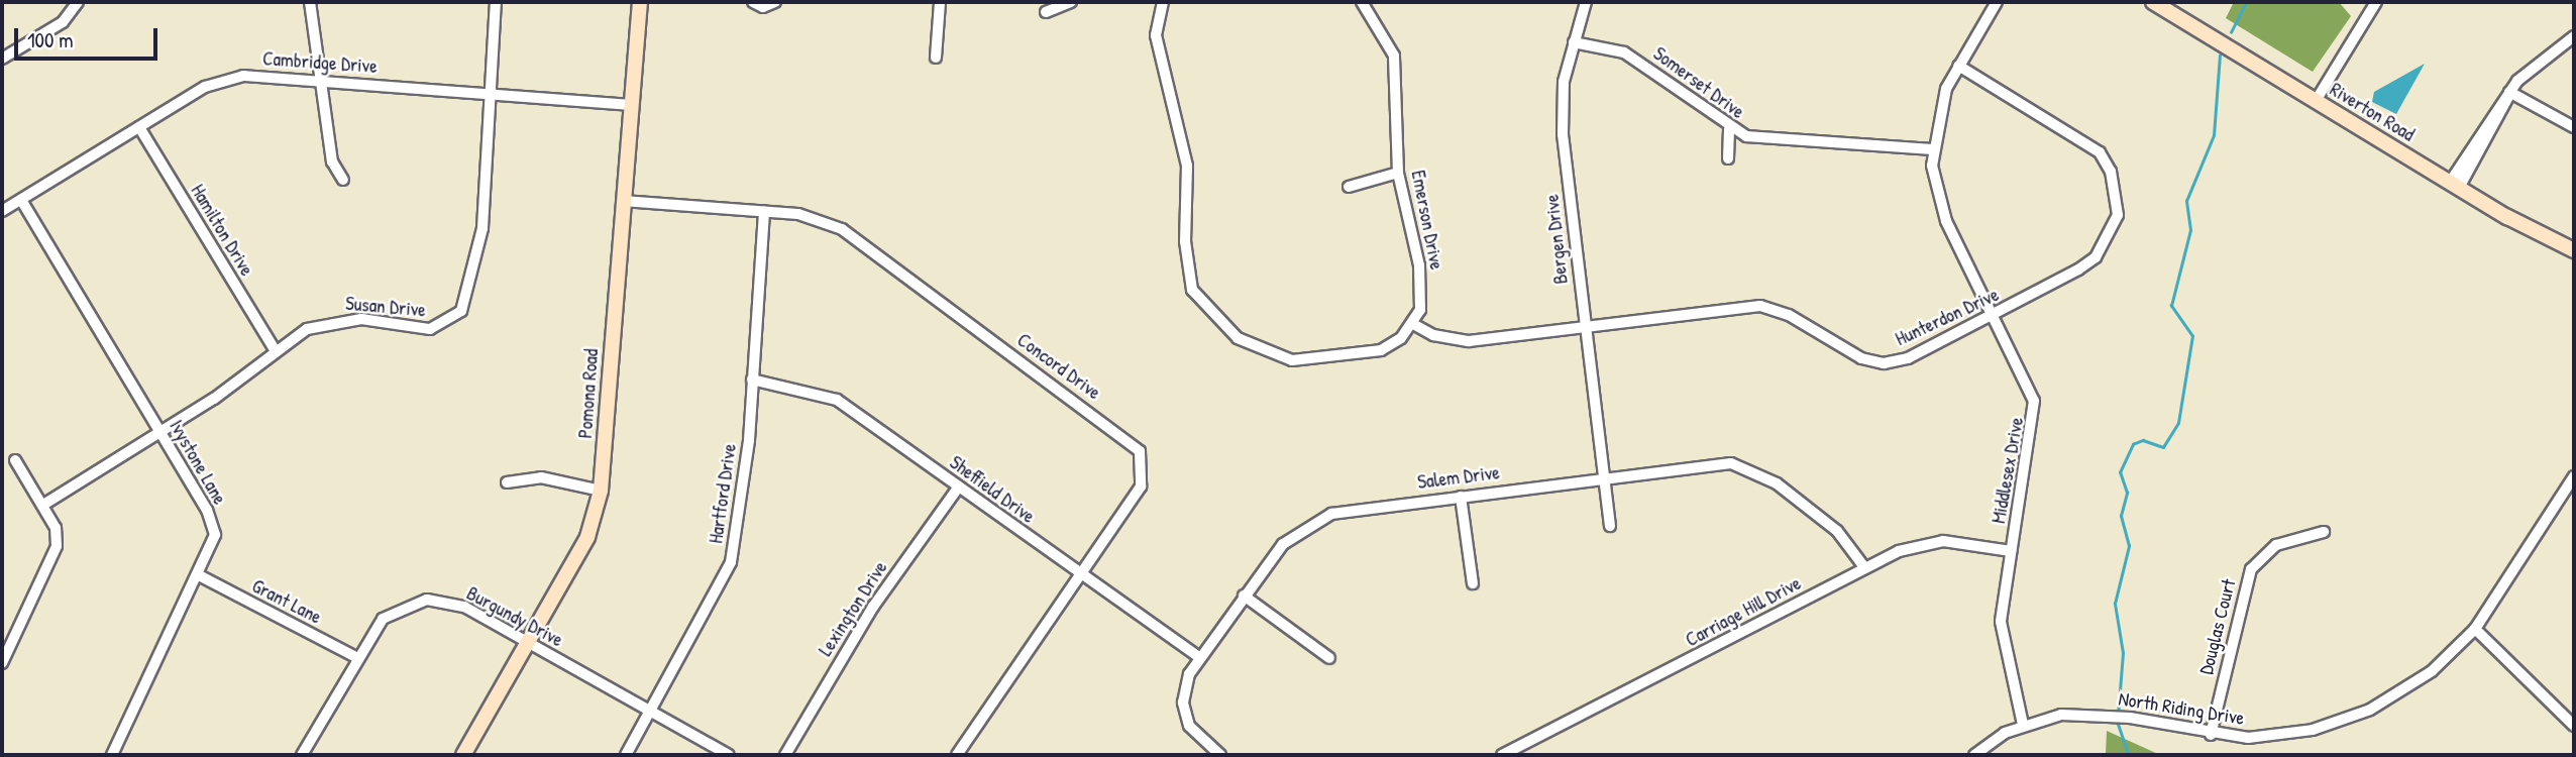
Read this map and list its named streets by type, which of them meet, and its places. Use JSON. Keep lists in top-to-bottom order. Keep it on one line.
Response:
{"streets":{"street":["Cambridge Drive","Somerset Drive","Riverton Road","Emerson Drive","Hamilton Drive","Bergen Drive","Susan Drive","Hunterdon Drive","Concord Drive","Pomona Road","Ivystone Lane","Middlesex Drive","Salem Drive","Sheffield Drive","Hartford Drive","Grant Lane","Lexington Drive","Carriage Hill Drive","Burgundy Drive","Douglas Court","North Riding Drive"]},"crossings":[["Cambridge Drive","Hamilton Drive"],["Cambridge Drive","Susan Drive"],["Cambridge Drive","Pomona Road"],["Cambridge Drive","Ivystone Lane"],["Somerset Drive","Bergen Drive"],["Somerset Drive","Middlesex Drive"],["Emerson Drive","Hunterdon Drive"],["Hamilton Drive","Susan Drive"],["Bergen Drive","Hunterdon Drive"],["Bergen Drive","Salem Drive"],["Susan Drive","Ivystone Lane"],["Hunterdon Drive","Middlesex Drive"],["Concord Drive","Pomona Road"],["Concord Drive","Sheffield Drive"],["Concord Drive","Hartford Drive"],["Pomona Road","Burgundy Drive"],["Ivystone Lane","Grant Lane"],["Middlesex Drive","Carriage Hill Drive"],["Middlesex Drive","North Riding Drive"],["Salem Drive","Sheffield Drive"],["Salem Drive","Carriage Hill Drive"],["Sheffield Drive","Hartford Drive"],["Sheffield Drive","Lexington Drive"],["Hartford Drive","Burgundy Drive"],["Grant Lane","Burgundy Drive"],["Douglas Court","North Riding Drive"]],"scale_bar":"100 m"}
